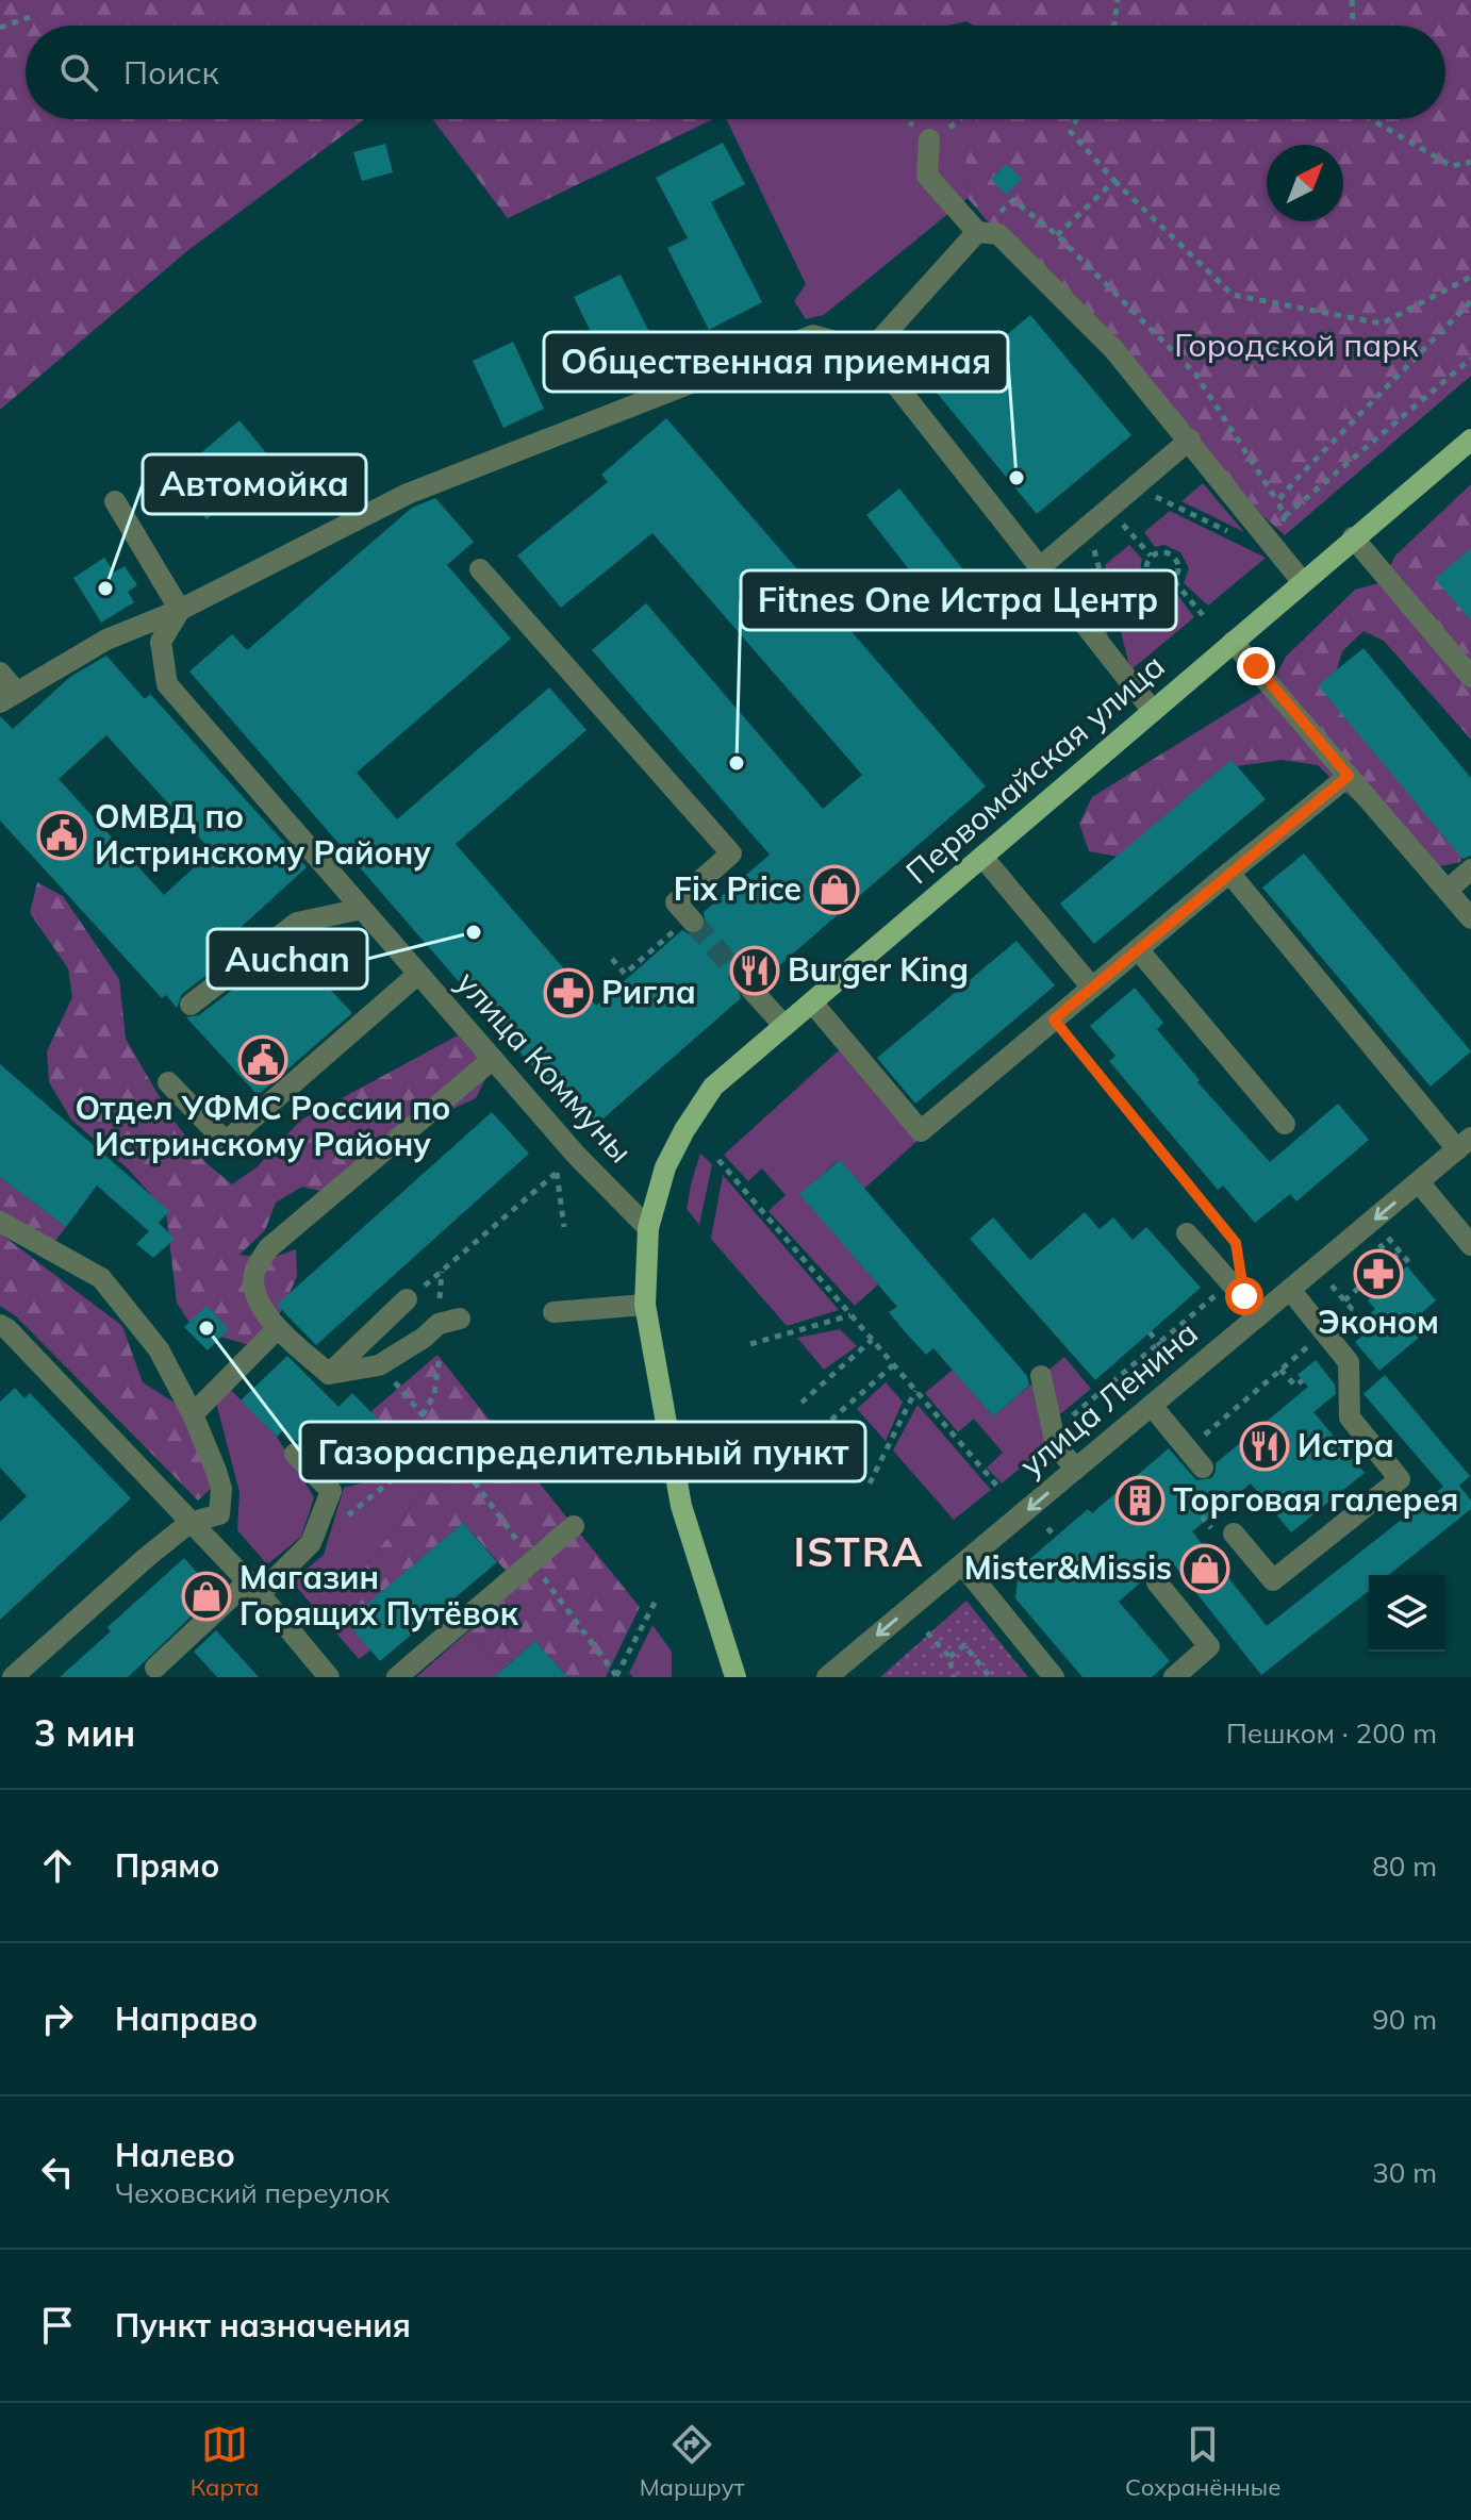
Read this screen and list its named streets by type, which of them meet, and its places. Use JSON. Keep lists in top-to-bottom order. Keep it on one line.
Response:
{"streets":{"main road":["Первомайская улица"],"street":["улица Коммуны","улица Ленина"]},"crossings":[["Первомайская улица","улица Коммуны"]],"one_way":["улица Ленина"],"districts":["ISTRA"],"parks":["Городской парк"],"places":{"other":["Общественная приемная","Автомойка","Fitnes One Истра Центр","Auchan","Газораспределительный пункт"],"public building":["ОМВД по Истринскому Району","Отдел УФМС России по Истринскому Району"],"shop":["Fix Price","Mister&Missis","Магазин Горящих Путёвок"],"restaurant":["Burger King","Истра"],"pharmacy":["Ригла","Эконом"],"building":["Торговая галерея"]},"north":"top right","page":{"search":"Поиск","heading":["3 мин","Пешком · 200 m"],"list":[["Прямо","80 m"],["Направо","90 m"],["Налево","Чеховский переулок","30 m"],"Пункт назначения"],"nav":["Карта","Маршрут","Сохранённые"]}}
